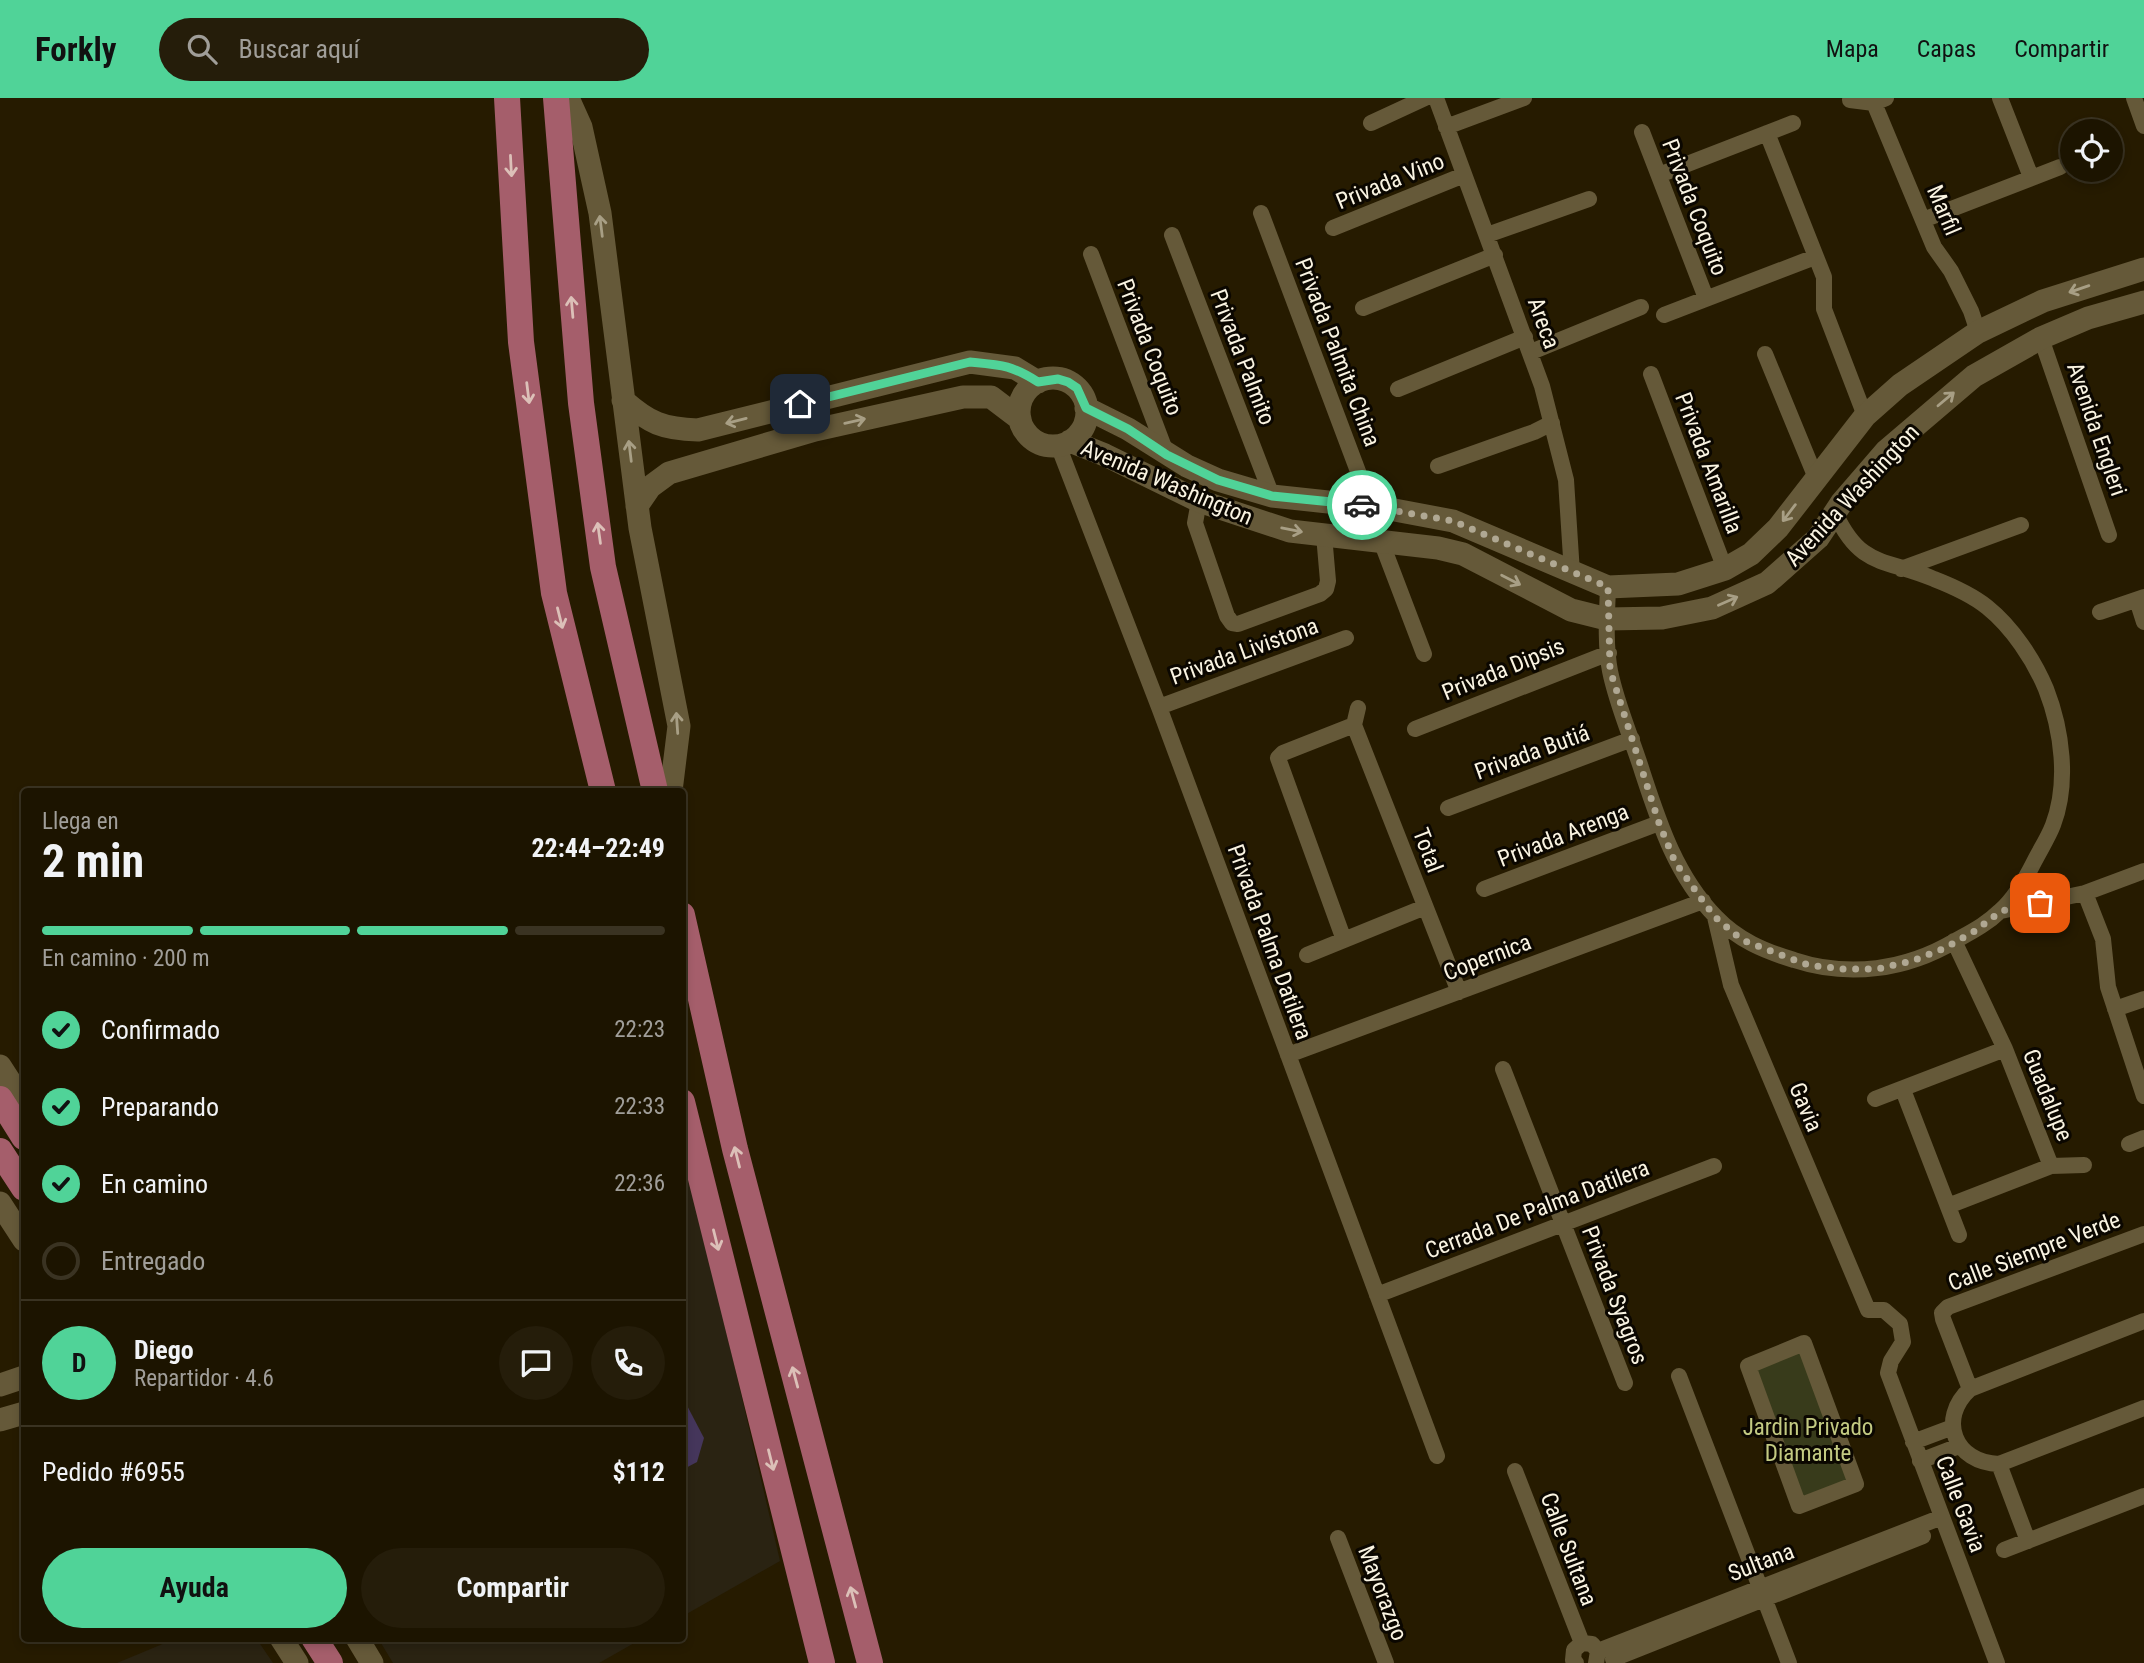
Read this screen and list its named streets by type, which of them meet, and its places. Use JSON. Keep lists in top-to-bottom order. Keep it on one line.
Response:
{"streets":{"main road":["Avenida Washington"],"street":["Privada Vino","Privada Coquito","Marfil","Areca","Privada Palmita China","Privada Palmito","Avenida Engleri","Privada Amarilla","Privada Livistona","Privada Dipsis","Privada Butiá","Privada Arenga","Total","Privada Palma Datilera","Copernica","Guadalupe","Gavia","Cerrada De Palma Datilera","Calle Siempre Verde","Privada Syagros","Calle Gavia","Calle Sultana","Sultana","Mayorazgo"]},"crossings":[["Privada Vino","Areca"],["Privada Coquito","Avenida Washington"],["Marfil","Avenida Washington"],["Areca","Avenida Washington"],["Privada Palmita China","Avenida Washington"],["Privada Palmito","Avenida Washington"],["Avenida Engleri","Avenida Washington"],["Privada Amarilla","Avenida Washington"],["Avenida Washington","Privada Palma Datilera"],["Privada Livistona","Privada Palma Datilera"],["Total","Copernica"],["Privada Palma Datilera","Copernica"],["Privada Palma Datilera","Cerrada De Palma Datilera"],["Gavia","Calle Gavia"],["Cerrada De Palma Datilera","Privada Syagros"],["Calle Gavia","Sultana"]],"parks":["Jardin Privado Diamante"],"page":{"header":"Forkly","search":"Buscar aquí","nav":["Mapa","Capas","Compartir"],"heading":["2 min","Llega en","22:44–22:49"],"panel":["Diego","Repartidor · 4.6","Pedido #6955","$112"],"bar":"En camino · 200 m","list":[["Confirmado","22:23"],["Preparando","22:33"],["En camino","22:36"],"Entregado"],"round":"D","buttons":["Ayuda","Compartir"]}}
